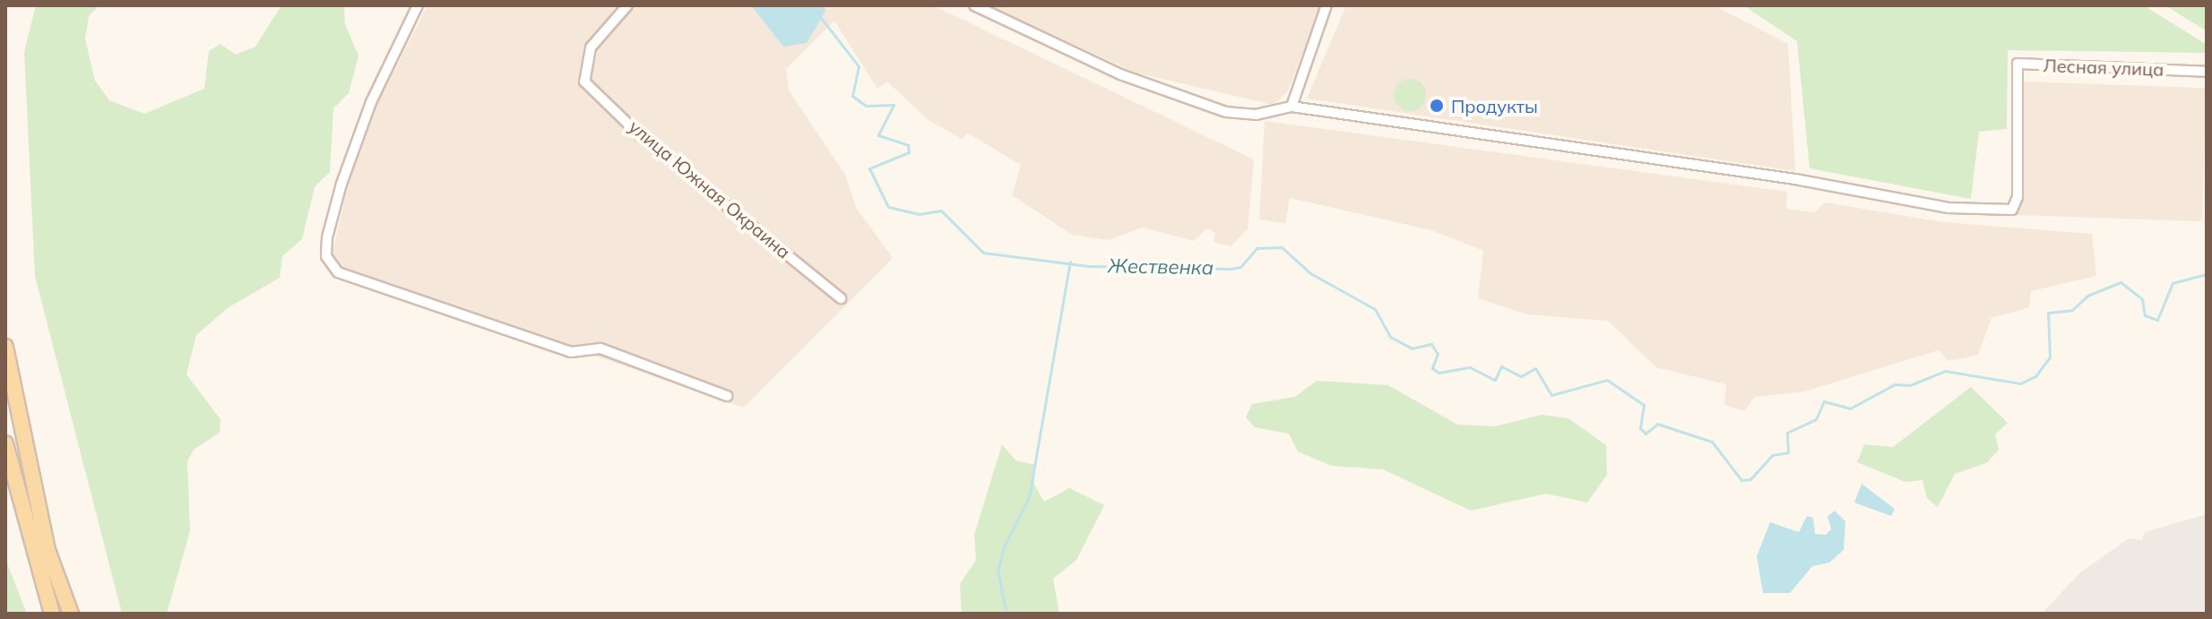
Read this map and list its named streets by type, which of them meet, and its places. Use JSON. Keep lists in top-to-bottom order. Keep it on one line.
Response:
{"streets":{"street":["Лесная улица","улица Южная Окраина"]},"water":["Жественка"],"places":["Продукты"]}
